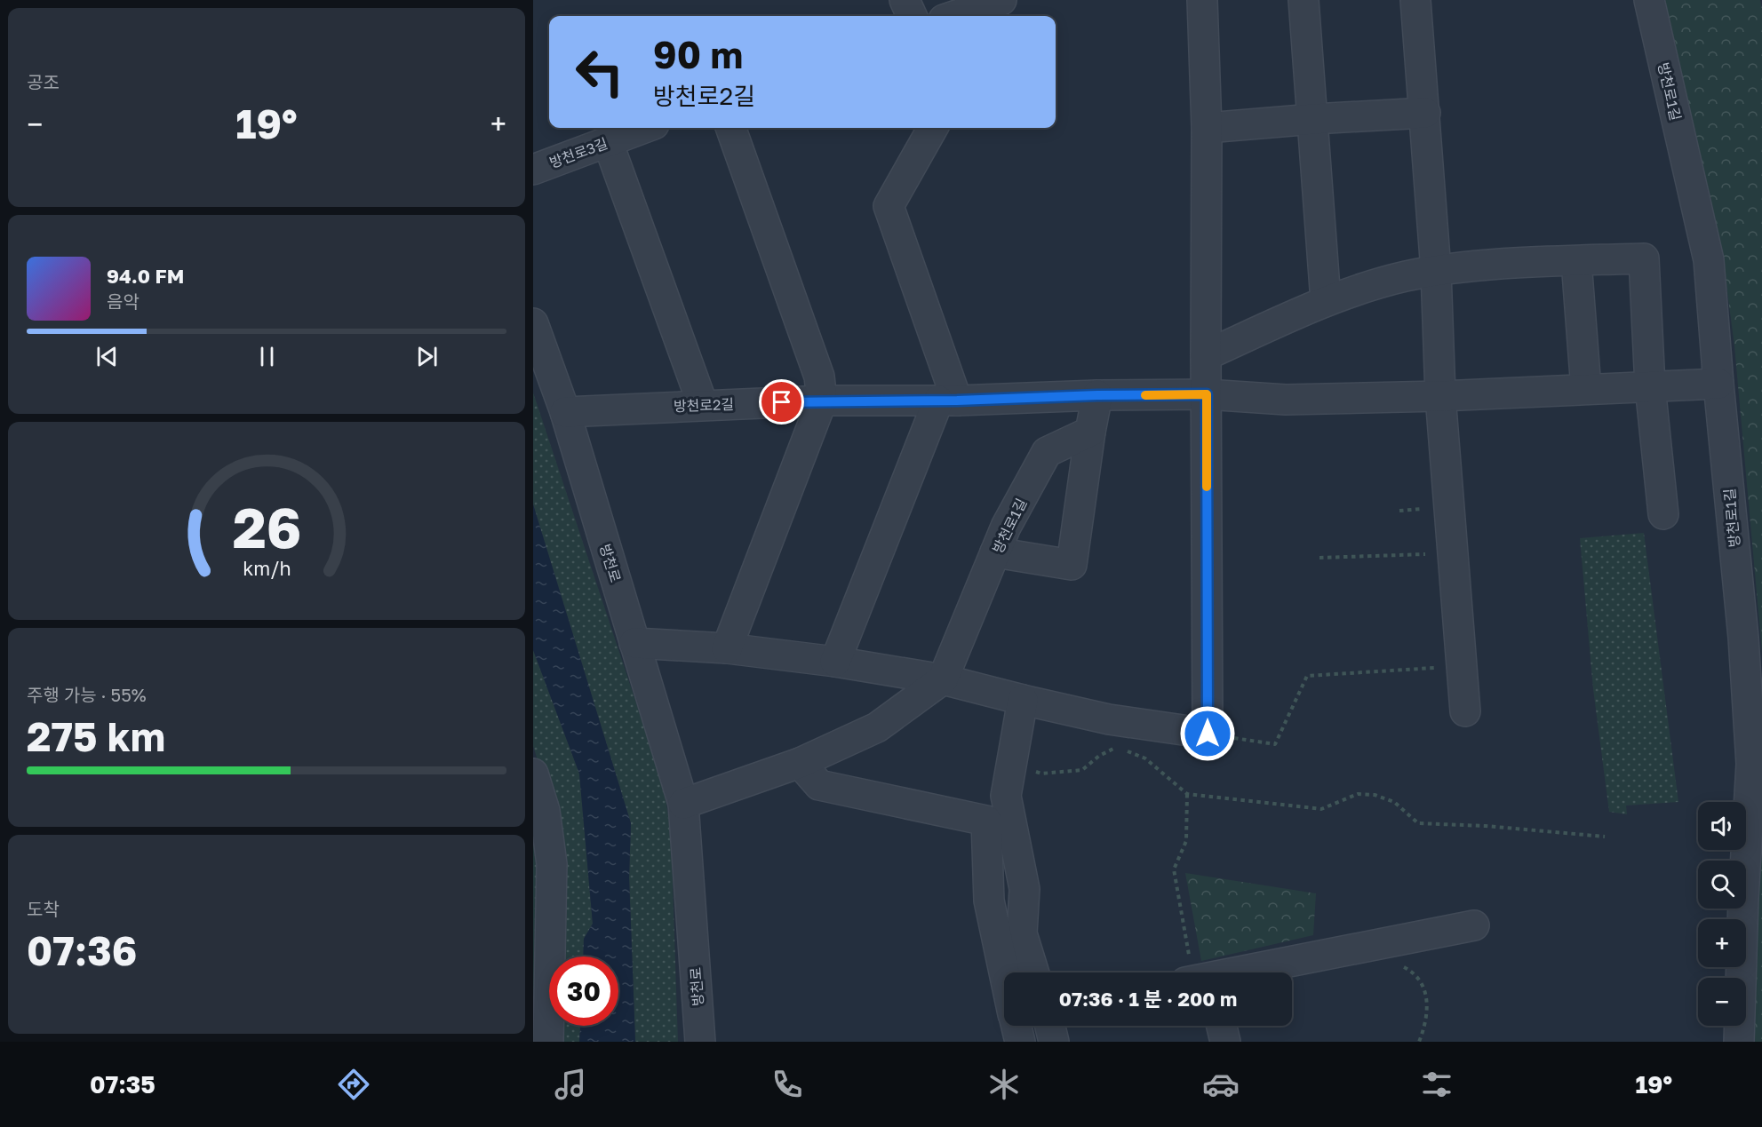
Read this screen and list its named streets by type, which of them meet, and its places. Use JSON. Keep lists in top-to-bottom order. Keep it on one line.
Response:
{"streets":{"street":["방천로1길","방천로3길","방천로2길","방천로"]},"crossings":[["방천로1길","방천로2길"],["방천로2길","방천로"]],"page":{"tile":["공조",["주행 가능 · 55%","275 km"],["도착","07:36"]],"turn":["90 m","방천로2길"],"heat":["−","19°","+"],"song":["94.0 FM","음악"],"map_buttons":["+","−"],"limit":"30","trip":"07:36 · 1 분 · 200 m","tabs":["07:35","19°"],"gauge":["26","km/h"]}}
